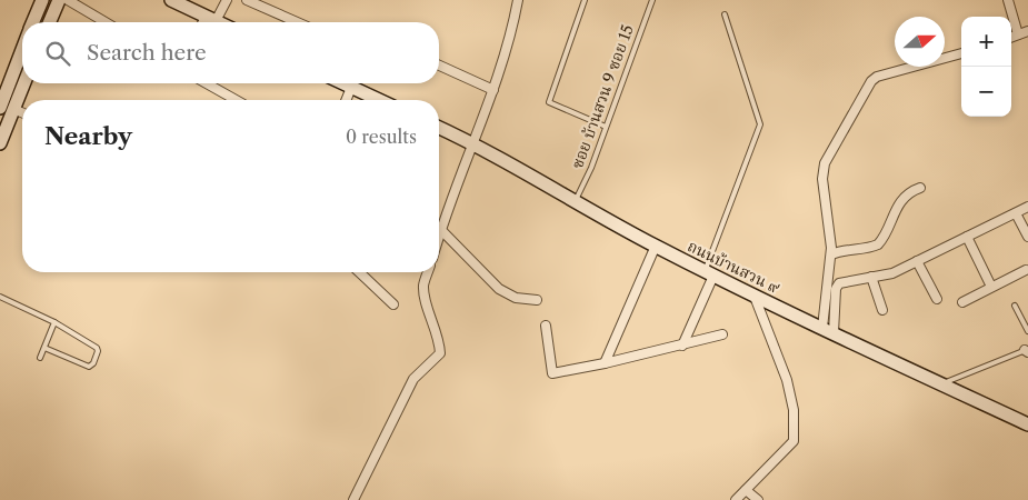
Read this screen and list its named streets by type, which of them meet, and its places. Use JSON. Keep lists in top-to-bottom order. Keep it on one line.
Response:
{"streets":{"street":["ถนนบ้านสวน ๙"],"lane":["ซอย บ้านสวน 9 ซอย 15"]},"crossings":[["ซอย บ้านสวน 9 ซอย 15","ถนนบ้านสวน ๙"]],"north":"right","page":{"map_buttons":["+","−"],"search":"Search here","heading":["Nearby","0 results"]}}
